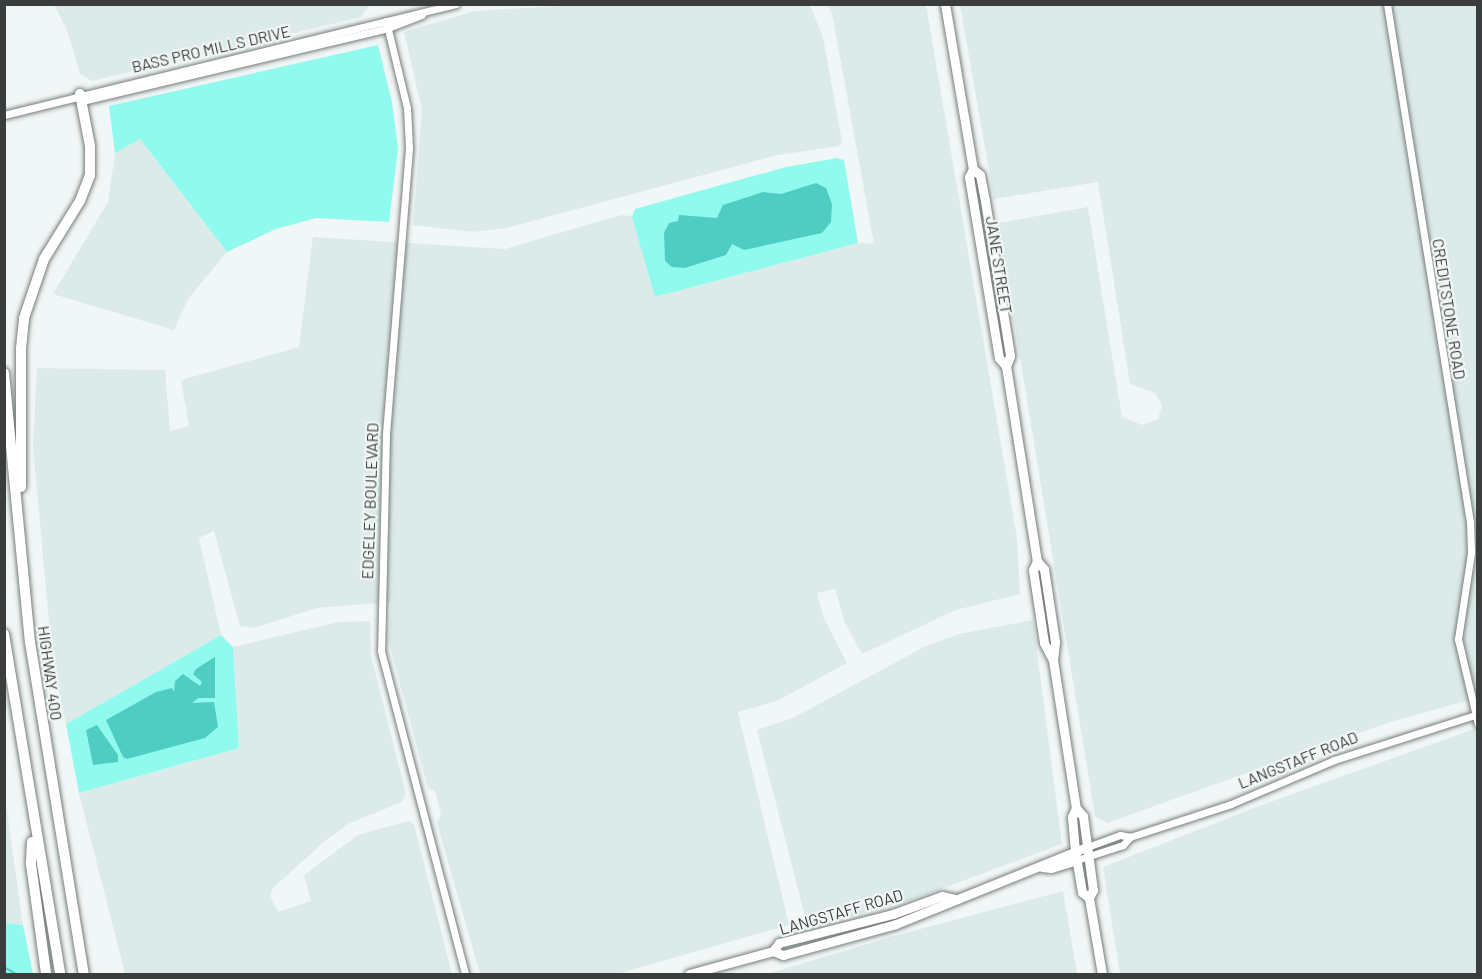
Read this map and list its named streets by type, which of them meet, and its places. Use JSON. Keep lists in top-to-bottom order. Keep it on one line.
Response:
{"streets":{"highway":["HIGHWAY 400"],"main road":["JANE STREET","LANGSTAFF ROAD"],"street":["BASS PRO MILLS DRIVE","CREDITSTONE ROAD","EDGELEY BOULEVARD"]},"crossings":[["BASS PRO MILLS DRIVE","EDGELEY BOULEVARD"],["JANE STREET","LANGSTAFF ROAD"],["CREDITSTONE ROAD","LANGSTAFF ROAD"]]}
